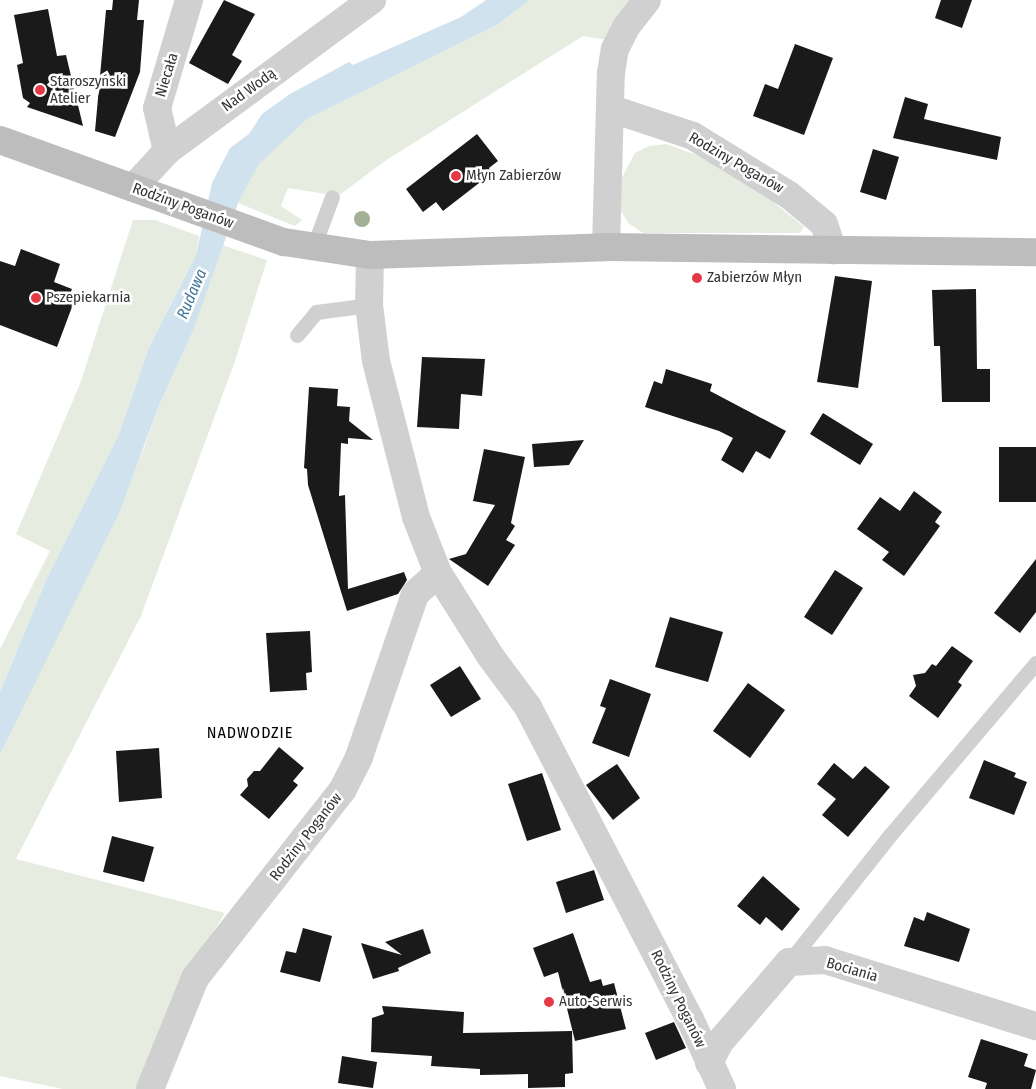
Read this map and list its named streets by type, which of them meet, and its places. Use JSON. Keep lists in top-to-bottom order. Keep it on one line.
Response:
{"streets":{"street":["Niecała","Nad Wodą","Rodziny Poganów","Bociania"]},"crossings":[["Niecała","Nad Wodą"],["Nad Wodą","Rodziny Poganów"]],"districts":["NADWODZIE"],"water":["Rudawa"],"places":["Staroszyński Atelier","Młyn Zabierzów","Zabierzów Młyn","Pszepiekarnia","Auto-Serwis"]}
